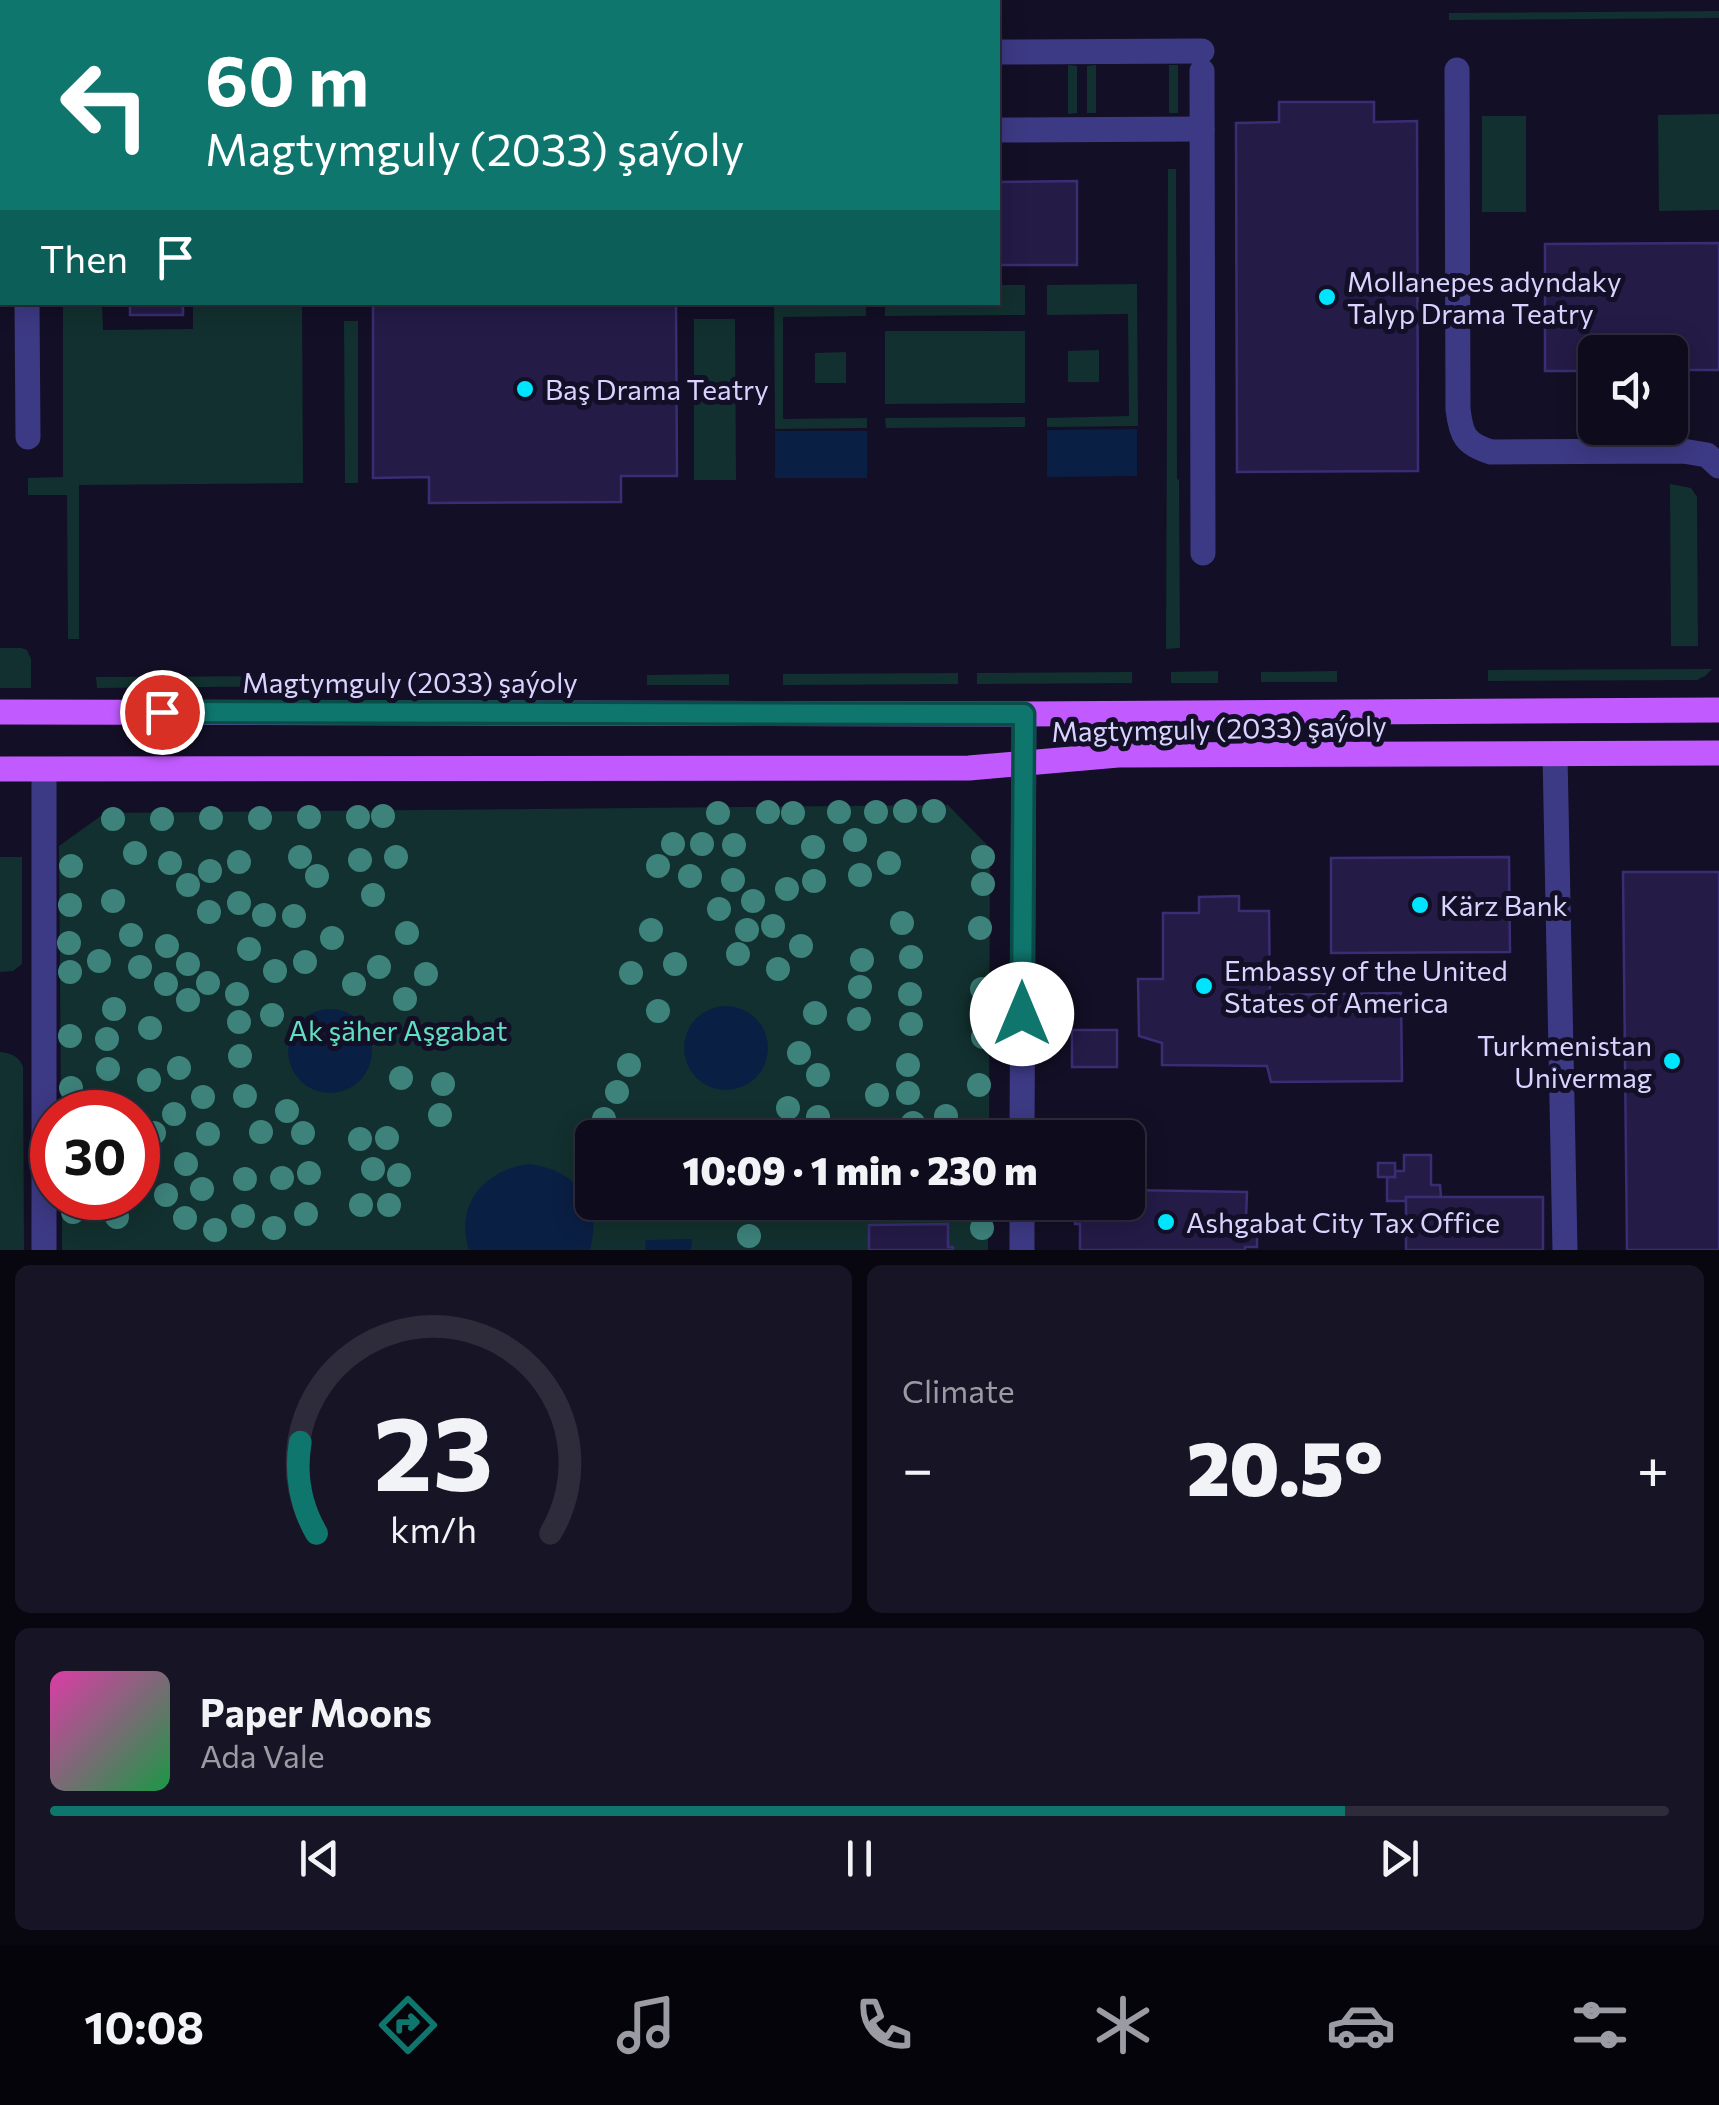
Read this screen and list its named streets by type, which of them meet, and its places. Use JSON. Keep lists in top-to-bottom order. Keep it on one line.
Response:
{"streets":{"main road":["Magtymguly (2033) şaýoly"]},"parks":["Ak şäher Aşgabat"],"places":["Mollanepes adyndaky Talyp Drama Teatry","Baş Drama Teatry","Kärz Bank","Embassy of the United States of America","Turkmenistan Univermag","Ashgabat City Tax Office"],"page":{"turn":["60 m","Magtymguly (2033) şaýoly"],"then":"Then","limit":"30","trip":"10:09 · 1 min · 230 m","tile":"Climate","heat":["−","20.5°","+"],"song":["Paper Moons","Ada Vale"],"tabs":"10:08","gauge":["23","km/h"]}}
